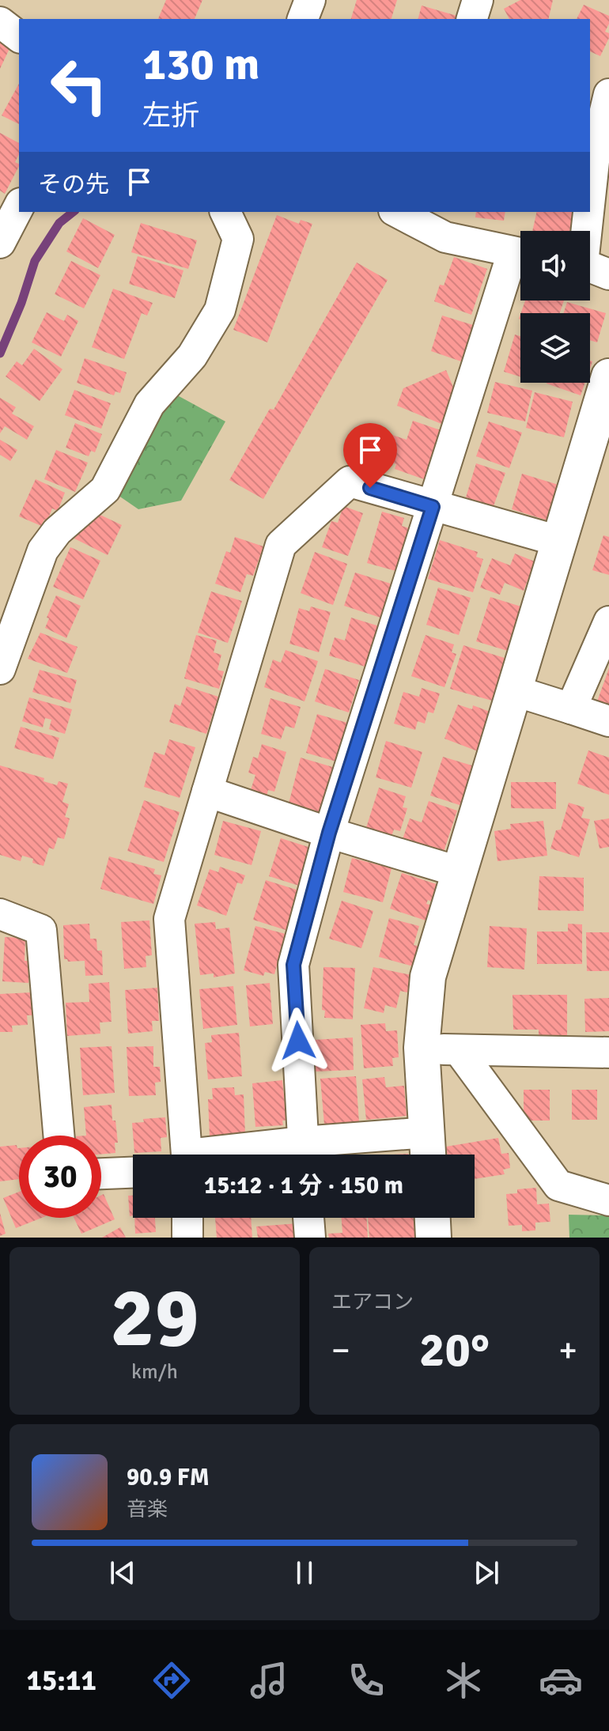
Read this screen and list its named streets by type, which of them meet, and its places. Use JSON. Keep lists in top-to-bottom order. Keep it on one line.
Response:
{"page":{"turn":["130 m","左折"],"then":"その先","limit":"30","trip":"15:12 · 1 分 · 150 m","tile":[["29","km/h"],"エアコン"],"heat":["−","20°","+"],"song":["90.9 FM","音楽"],"tabs":"15:11"}}
